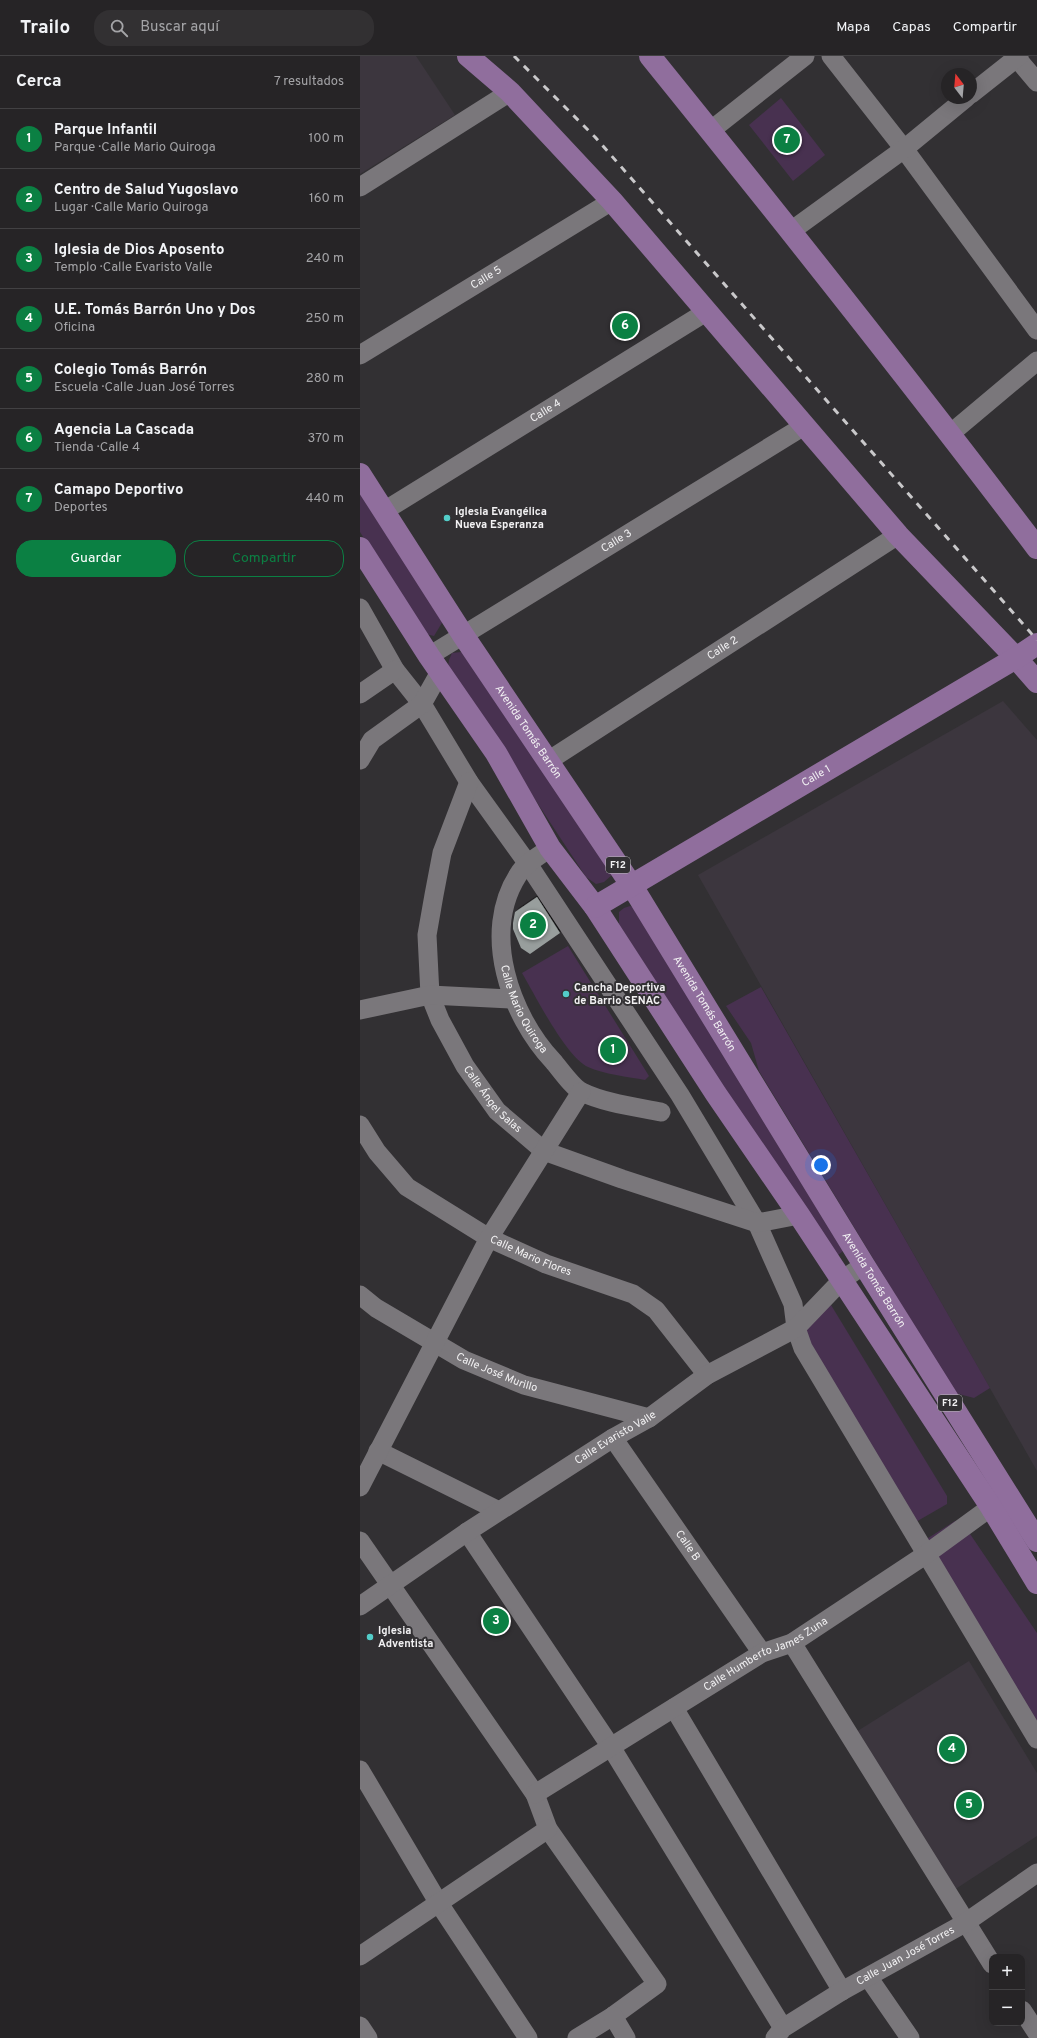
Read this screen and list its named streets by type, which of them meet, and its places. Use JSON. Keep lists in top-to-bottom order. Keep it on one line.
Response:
{"streets":{"main road":["Avenida Tomás Barrón","Calle 1","F12"],"street":["Calle 5","Calle 4","Calle 3","Calle 2","Calle Mario Quiroga","Calle Ángel Salas","Calle Mario Flores","Calle José Murillo","Calle Evaristo Valle","Calle B","Calle Humberto James Zuna","Calle Juan José Torres"]},"crossings":[["Calle 4","Avenida Tomás Barrón"],["Calle 3","Avenida Tomás Barrón"],["Calle 3","F12"],["Calle 2","Avenida Tomás Barrón"],["Avenida Tomás Barrón","Calle 1"],["Avenida Tomás Barrón","Calle Evaristo Valle"],["Calle 1","F12"],["F12","Calle Mario Quiroga"],["F12","Calle Ángel Salas"],["F12","Calle Evaristo Valle"],["F12","Calle Humberto James Zuna"],["Calle Mario Flores","Calle Evaristo Valle"],["Calle José Murillo","Calle Evaristo Valle"],["Calle Evaristo Valle","Calle B"],["Calle B","Calle Humberto James Zuna"]],"places":["Iglesia Evangélica Nueva Esperanza","Cancha Deportiva de Barrio SENAC","Iglesia Adventista"],"north":"top","page":{"header":"Trailo","search":"Buscar aquí","nav":["Mapa","Capas","Compartir"],"heading":["Cerca","7 resultados"],"list":[{"mark":"1","name":"Parque Infantil","note":"Parque · Calle Mario Quiroga","value":"100 m"},{"mark":"2","name":"Centro de Salud Yugoslavo","note":"Lugar · Calle Mario Quiroga","value":"160 m"},{"mark":"3","name":"Iglesia de Dios Aposento","note":"Templo · Calle Evaristo Valle","value":"240 m"},{"mark":"4","name":"U.E. Tomás Barrón Uno y Dos","note":"Oficina","value":"250 m"},{"mark":"5","name":"Colegio Tomás Barrón","note":"Escuela · Calle Juan José Torres","value":"280 m"},{"mark":"6","name":"Agencia La Cascada","note":"Tienda · Calle 4","value":"370 m"},{"mark":"7","name":"Camapo Deportivo","note":"Deportes","value":"440 m"}],"pins":["7","6","2","1","3","4","5"],"buttons":["Guardar","Compartir"],"map_buttons":["+","−"]}}
